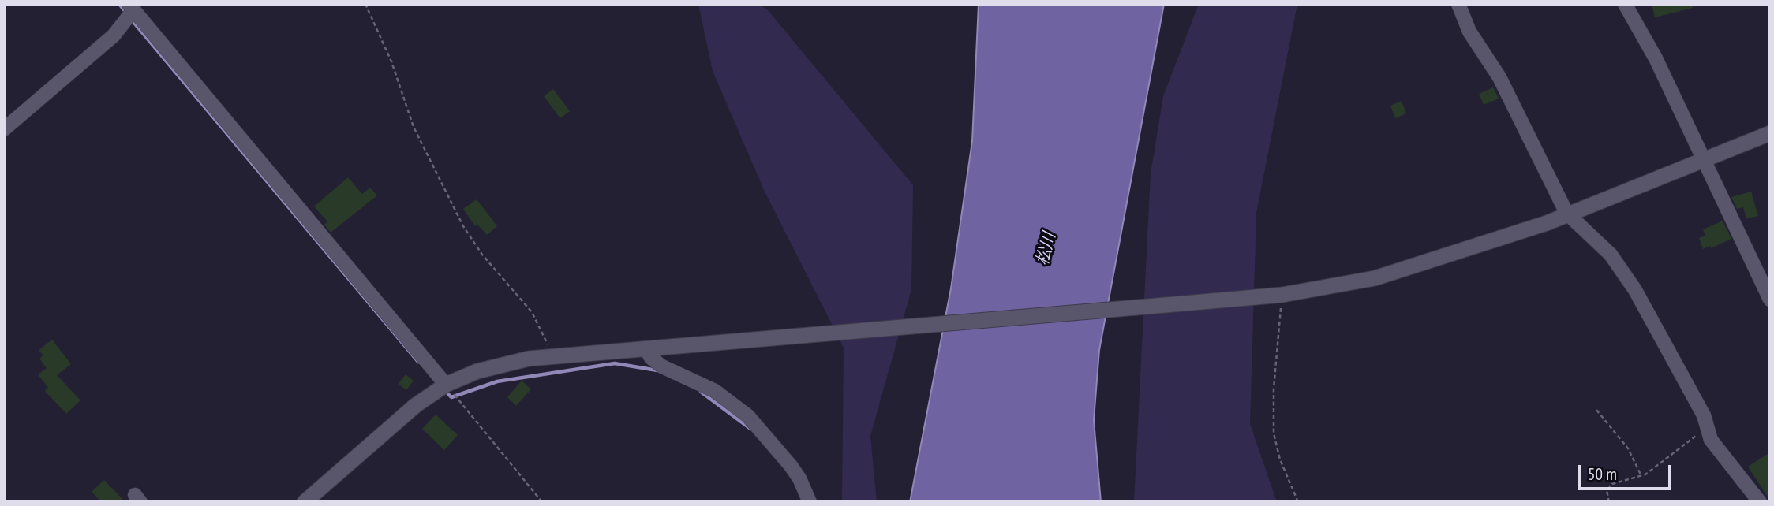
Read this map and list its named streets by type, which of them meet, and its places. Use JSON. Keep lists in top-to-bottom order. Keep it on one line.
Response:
{"water":["松川"],"scale_bar":"50 m"}
